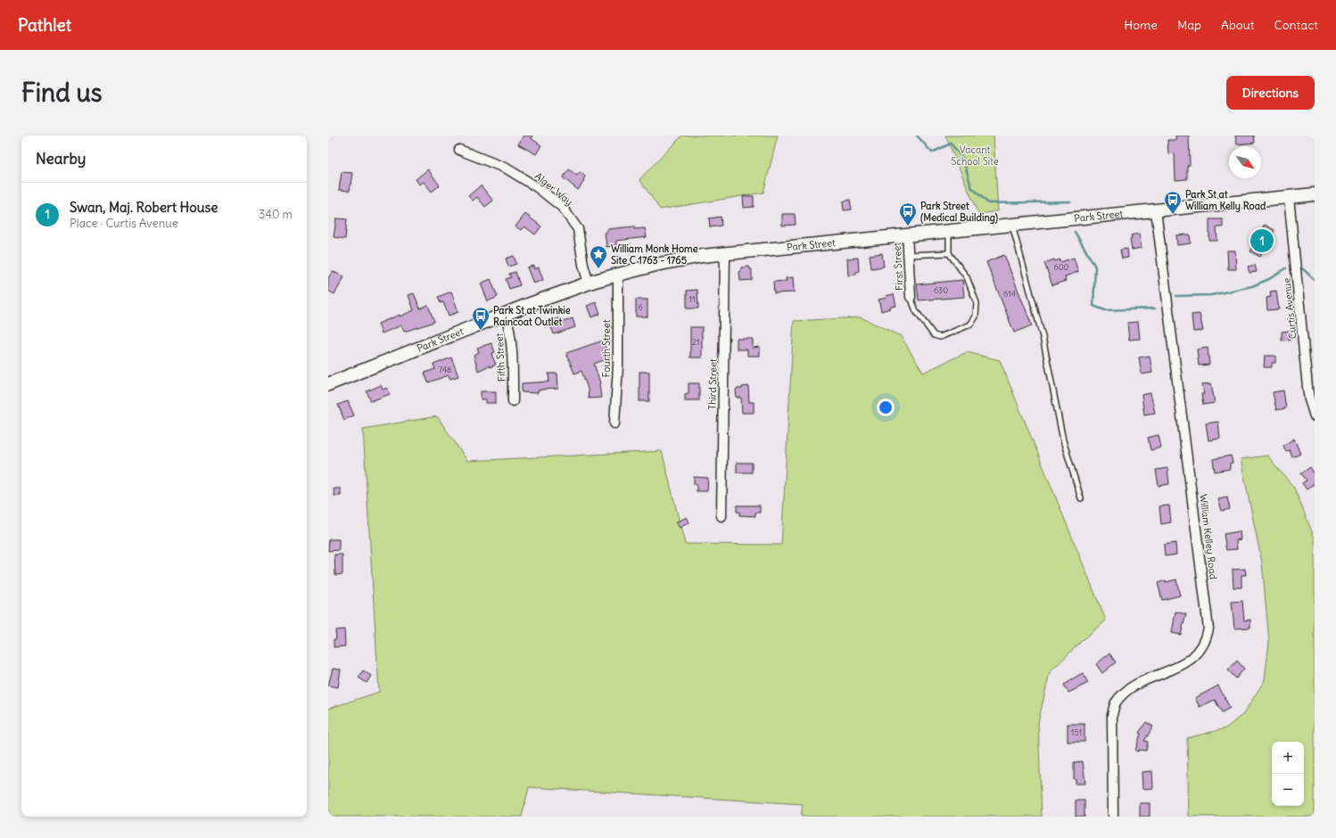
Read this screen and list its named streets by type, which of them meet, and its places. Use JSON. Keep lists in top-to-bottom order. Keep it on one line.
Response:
{"streets":{"main road":["Park Street"],"street":["Alger Way","First Street","Curtis Avenue","Fourth Street","Fifth Street","Third Street","William Kelley Road"]},"crossings":[["Alger Way","Park Street"],["Park Street","First Street"],["Park Street","Curtis Avenue"],["Park Street","Fourth Street"],["Park Street","Fifth Street"],["Park Street","Third Street"],["Park Street","William Kelley Road"]],"parks":["Vacant School Site"],"places":{"bus stop":["Park St at William Kelly Road","Park Street (Medical Building)","Park St at Twinkie Raincoat Outlet"],"place":["William Monk Home Site C 1763 - 1765"]},"house_numbers":["600","630","614","11","6","21","748","151"],"north":"bottom right","page":{"header":"Pathlet","nav":["Home","Map","About","Contact"],"buttons":"Directions","title":"Find us","heading":"Nearby","list":[{"mark":"1","name":"Swan, Maj. Robert House","note":"Place · Curtis Avenue","value":"340 m"}],"pins":"1","map_buttons":["+","−"]}}
